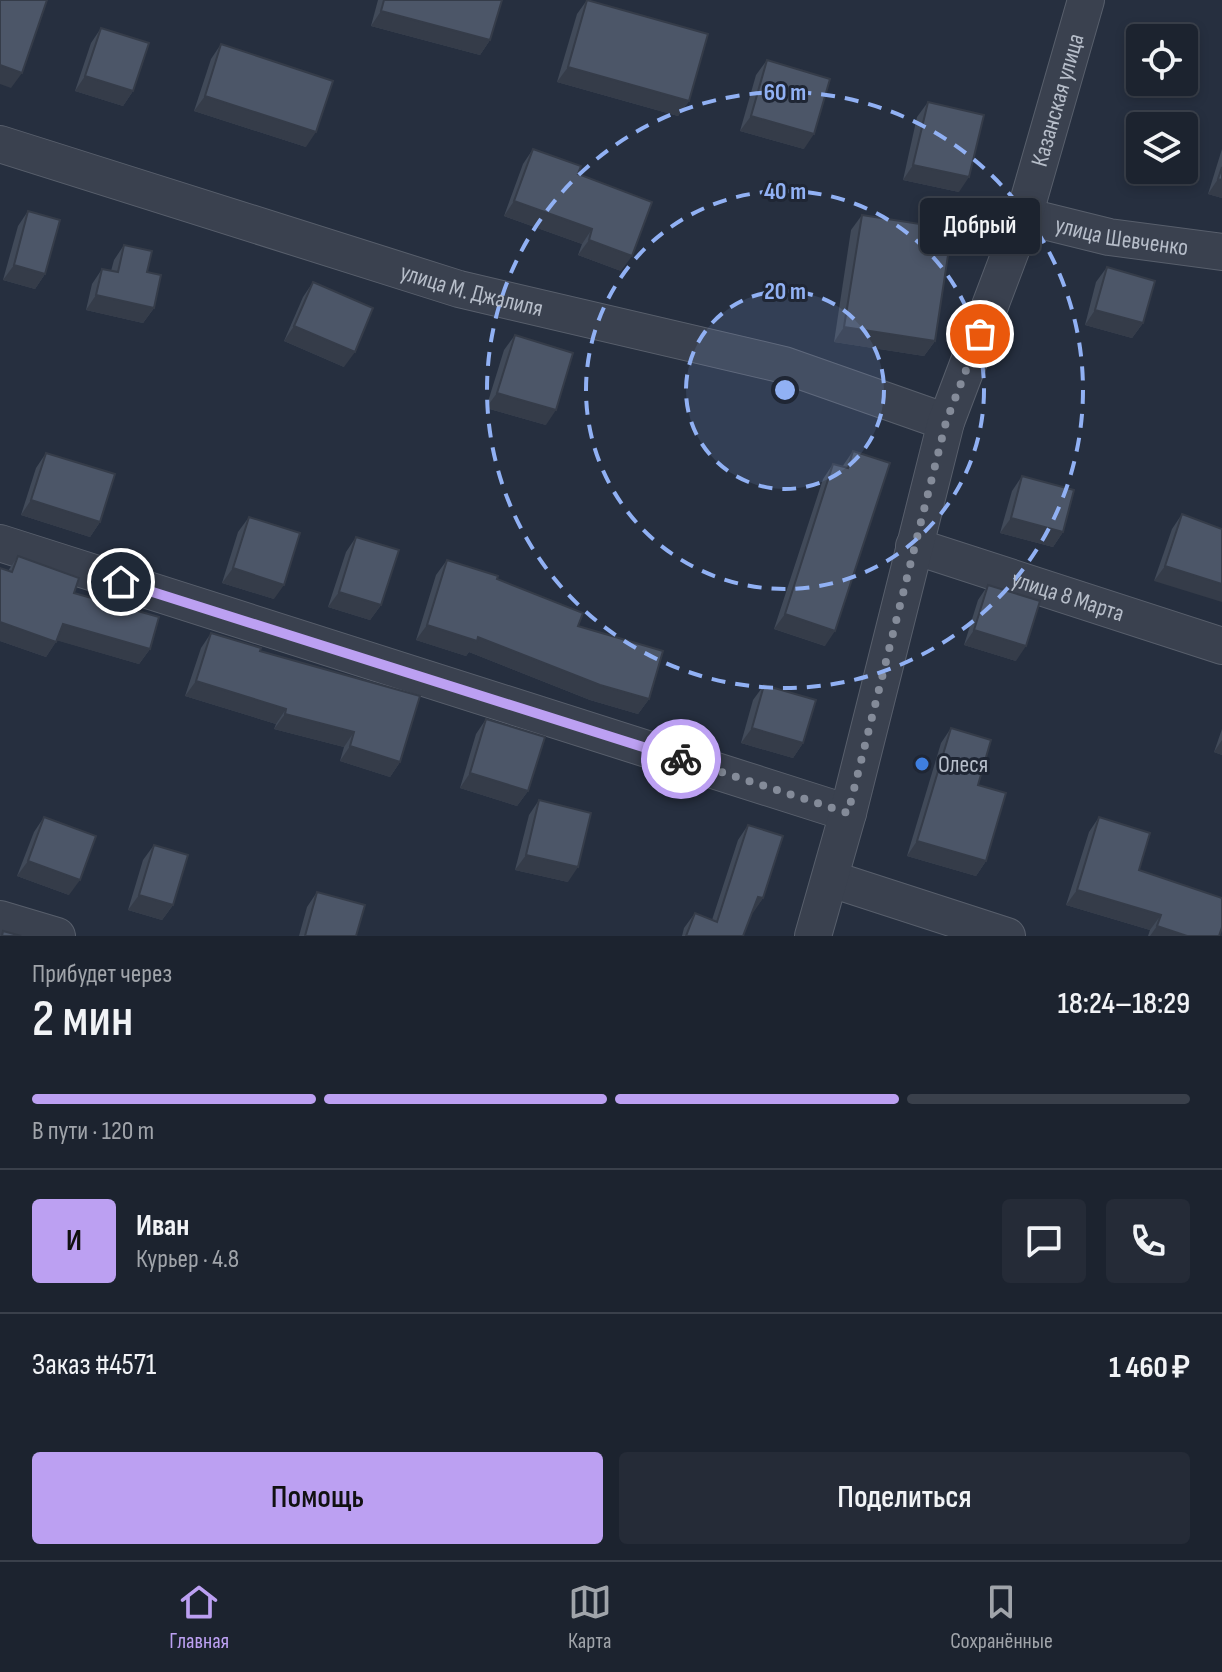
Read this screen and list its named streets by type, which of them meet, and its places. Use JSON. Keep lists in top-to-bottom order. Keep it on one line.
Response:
{"streets":{"street":["Казанская улица","улица Шевченко","улица М. Джалиля","улица 8 Марта"]},"crossings":[["Казанская улица","улица Шевченко"],["Казанская улица","улица М. Джалиля"],["Казанская улица","улица 8 Марта"]],"places":["Добрый","Олеся"],"page":{"bubble":"Добрый","heading":["2 мин","Прибудет через","18:24–18:29"],"panel":["Иван","Курьер · 4.8","Заказ #4571","1 460 ₽"],"bar":"В пути · 120 m","round":"И","buttons":["Помощь","Поделиться"],"tabs":["Главная","Карта","Сохранённые"]},"rings":["60 m","40 m","20 m"]}
